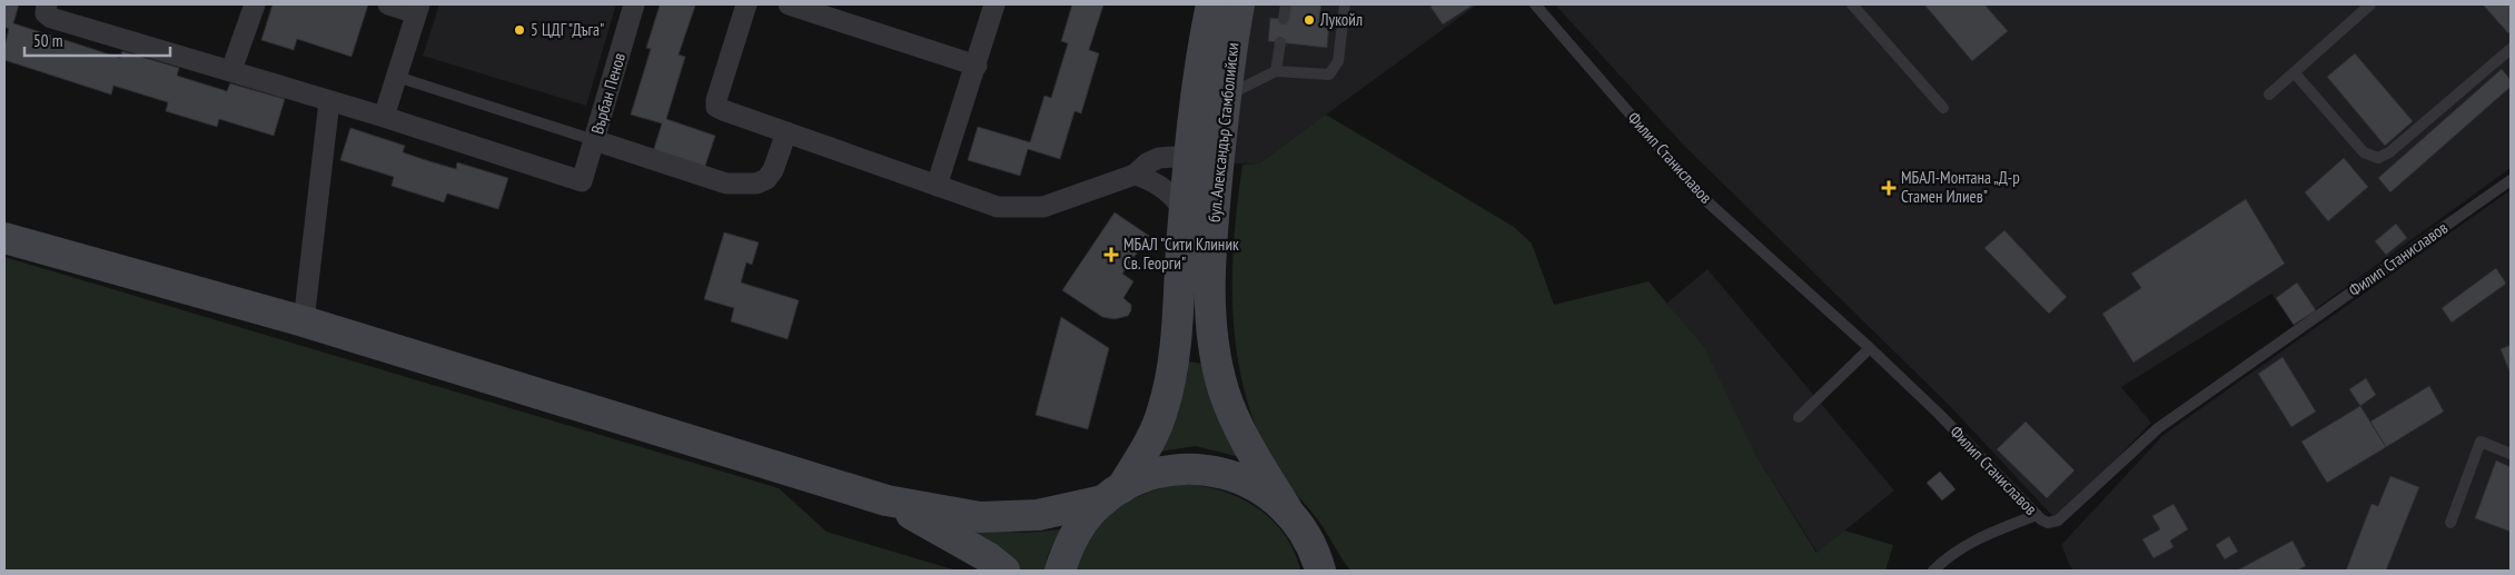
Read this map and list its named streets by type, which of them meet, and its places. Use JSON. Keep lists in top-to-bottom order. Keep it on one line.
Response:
{"streets":{"main road":["бул. Александър Стамболийски"],"street":["Върбан Пенов"],"lane":["Филип Станиславов"]},"places":{"other":["Лукойл","5 ЦДГ \"Дъга\""],"health":["МБАЛ-Монтана „Д-р Стамен Илиев\"","МБАЛ \"Сити Клиник Св. Георги\""]},"scale_bar":"50 m"}
